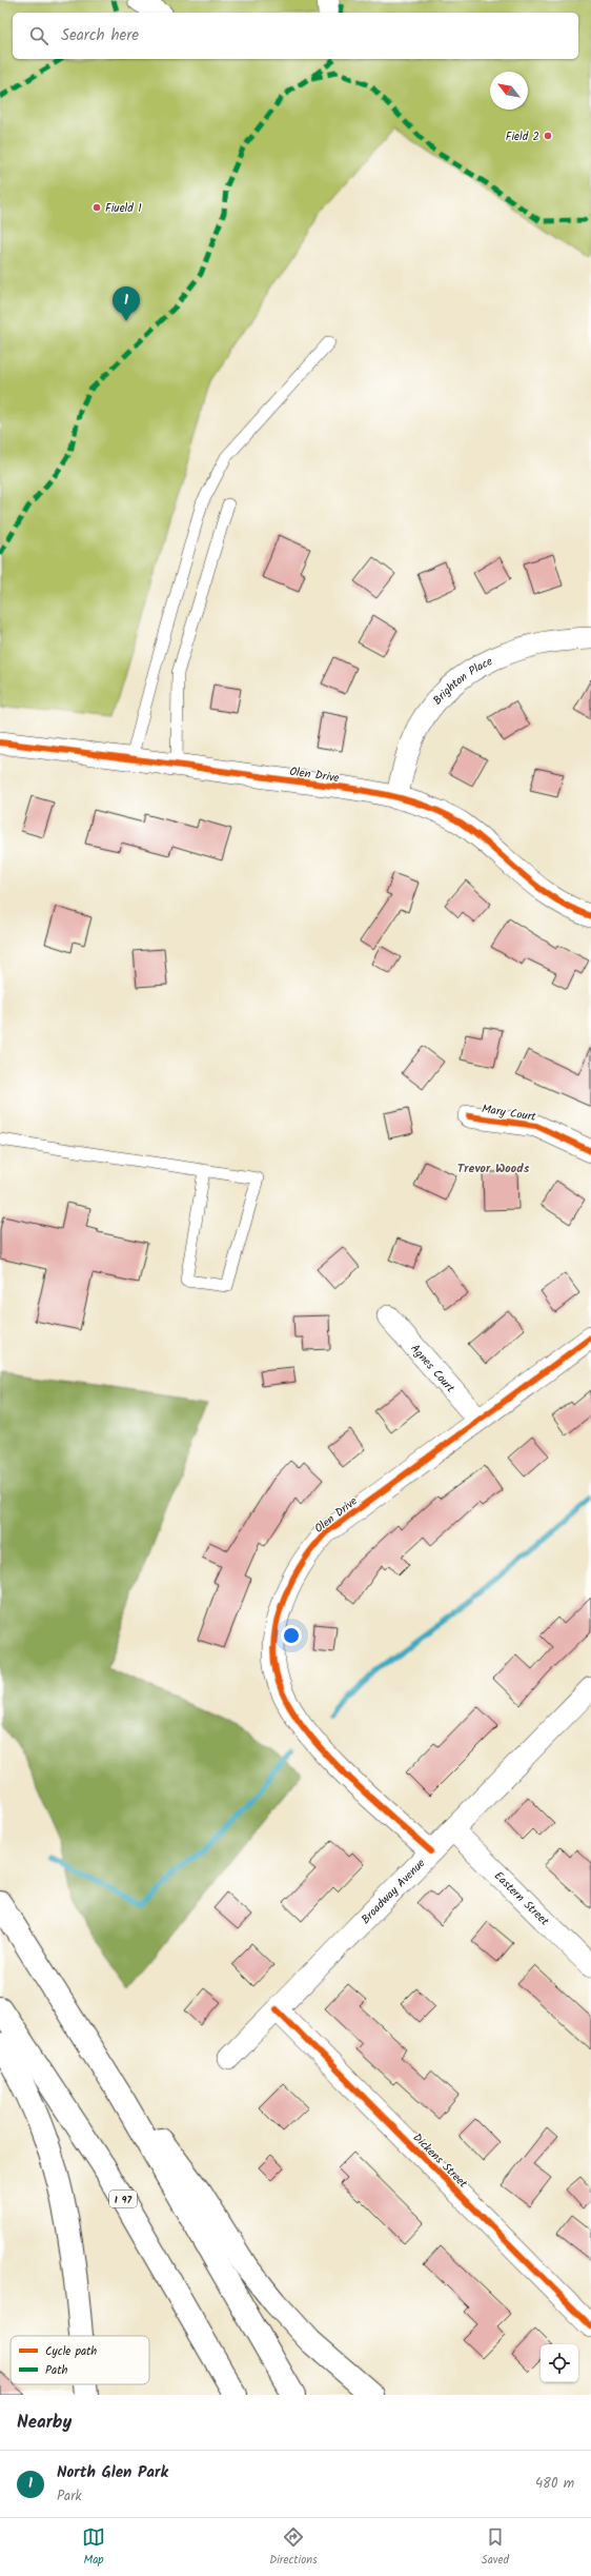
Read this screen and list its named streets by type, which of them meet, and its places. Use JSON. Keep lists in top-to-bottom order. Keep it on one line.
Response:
{"streets":{"highway":["I 97"],"street":["Brighton Place","Olen Drive","Mary Court","Agnes Court","Broadway Avenue","Eastern Street","Dickens Street"]},"crossings":[["Brighton Place","Olen Drive"],["Olen Drive","Agnes Court"],["Olen Drive","Broadway Avenue"],["Broadway Avenue","Eastern Street"],["Broadway Avenue","Dickens Street"]],"districts":["Trevor Woods"],"places":["Field 2","Fiueld 1"],"legend":["Cycle path","Path"],"north":"top left","page":{"search":"Search here","pins":"1","heading":"Nearby","list":[{"mark":"1","name":"North Glen Park","note":"Park","value":"480 m"}],"nav":["Map","Directions","Saved"]}}
